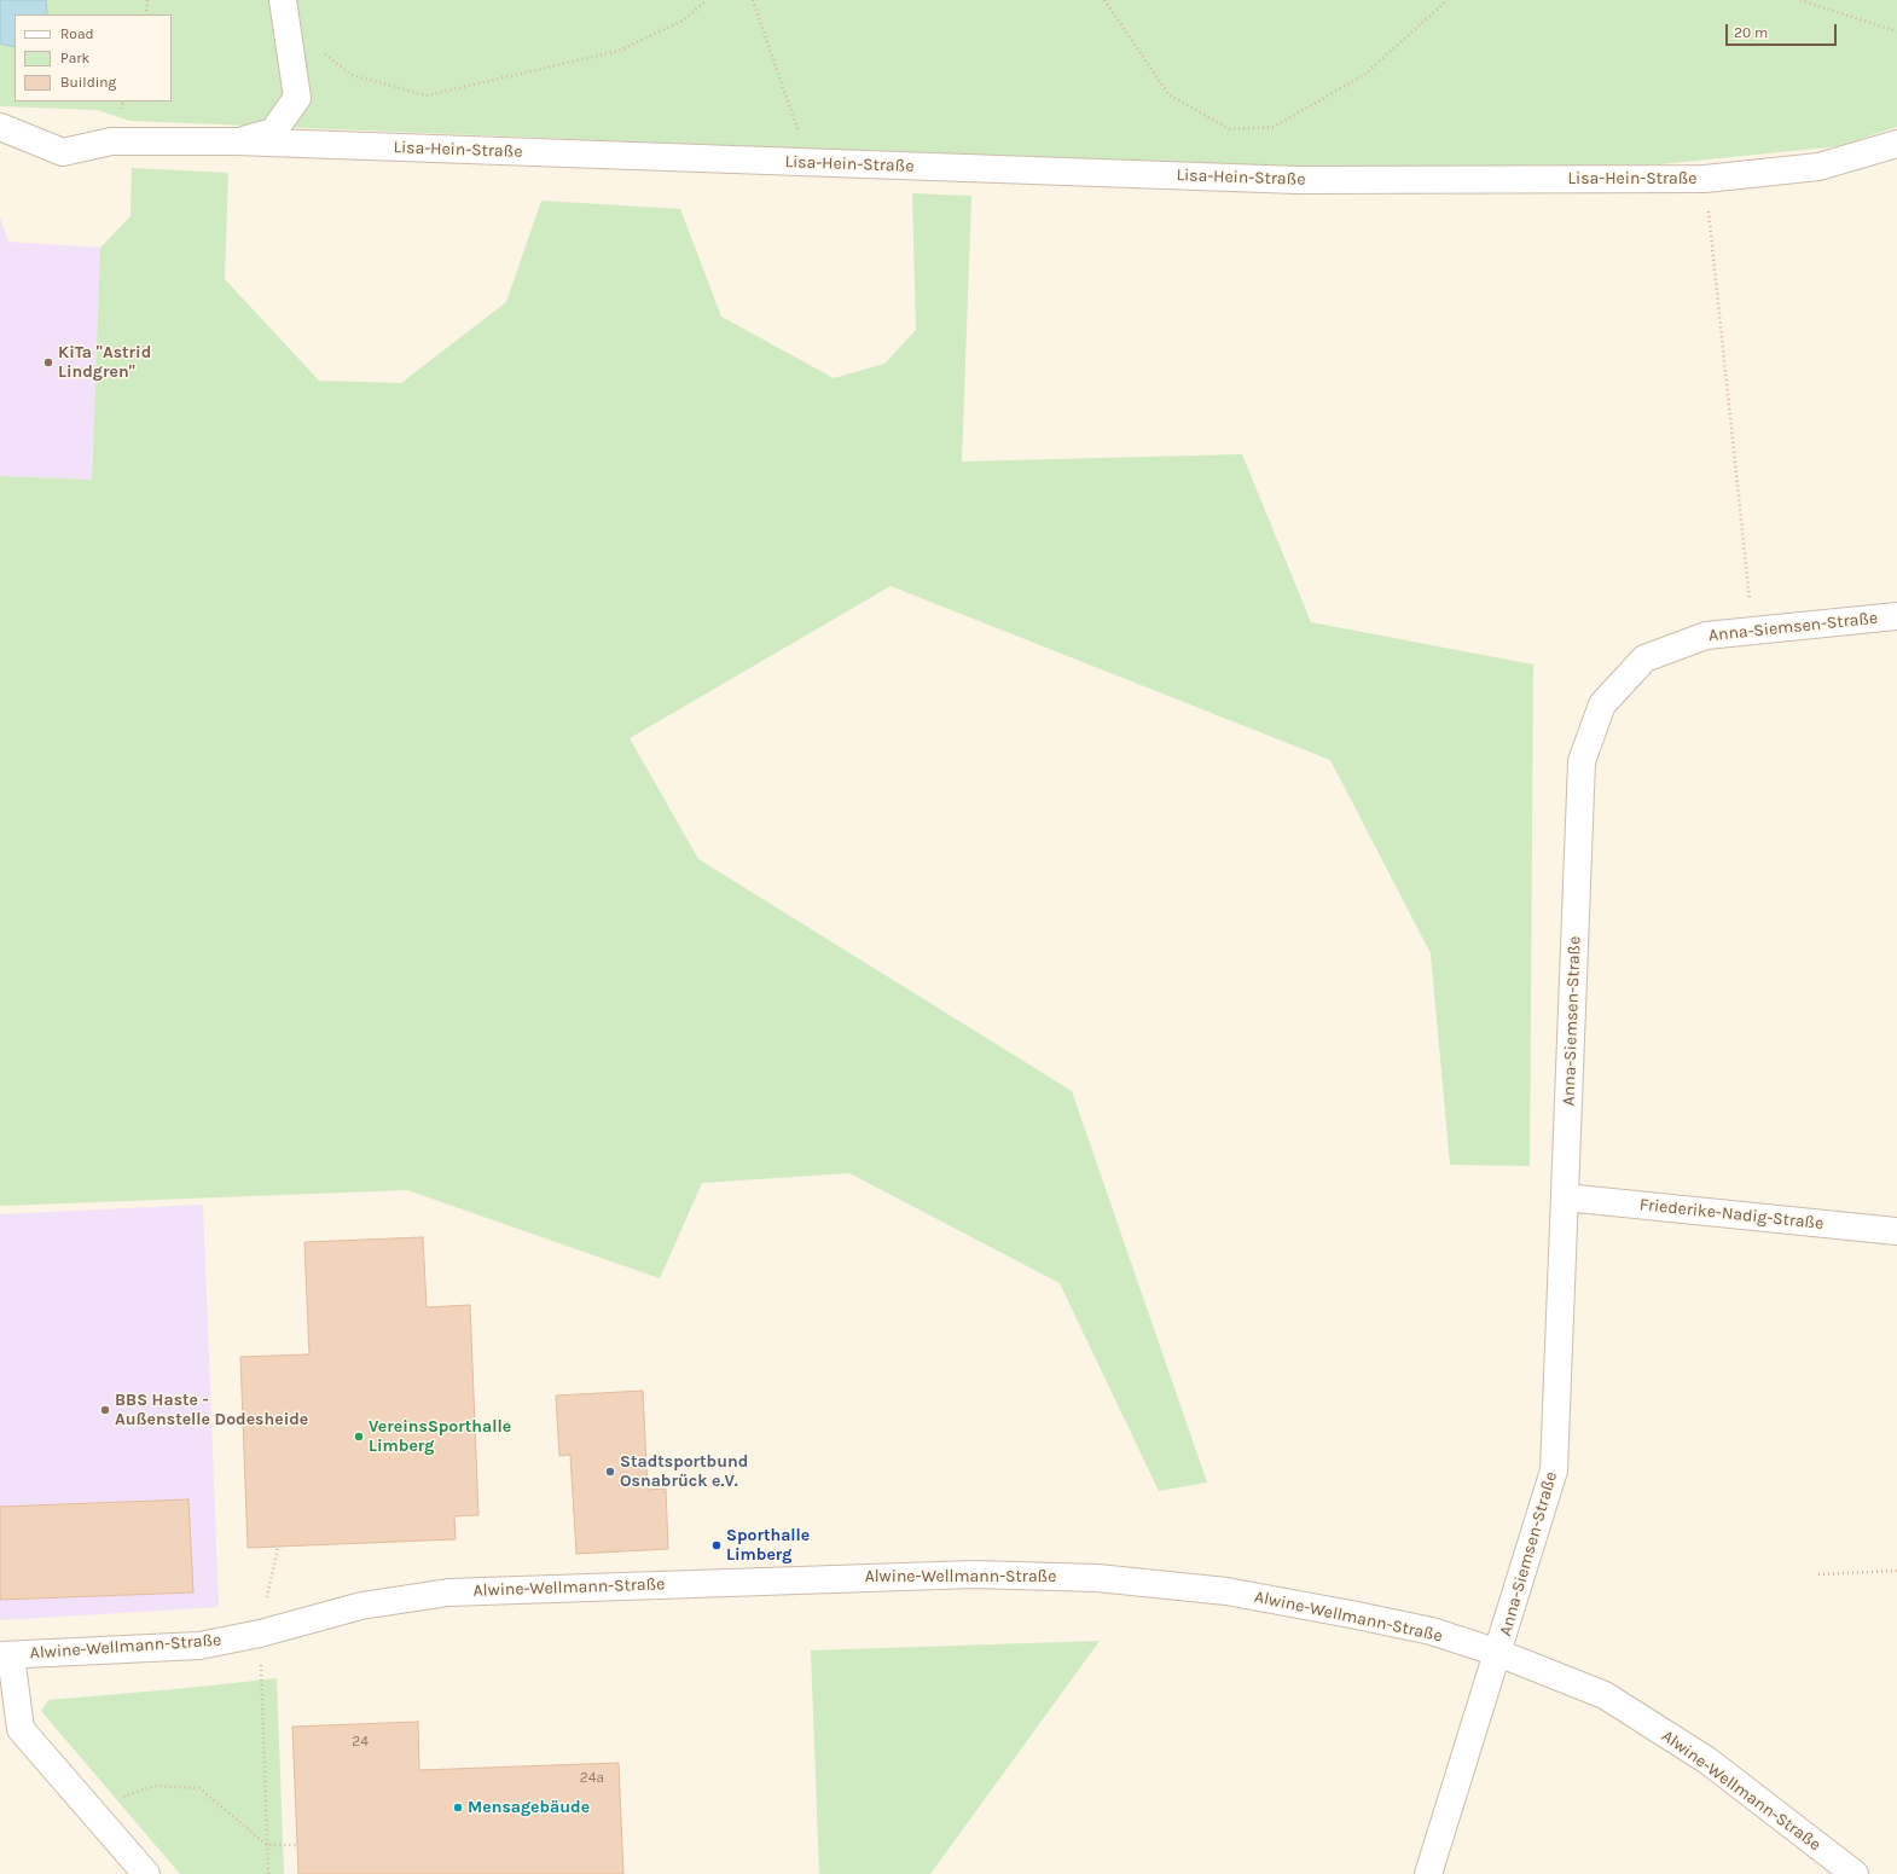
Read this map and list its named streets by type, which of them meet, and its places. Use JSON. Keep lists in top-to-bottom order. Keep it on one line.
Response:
{"streets":{"street":["Lisa-Hein-Straße","Anna-Siemsen-Straße","Friederike-Nadig-Straße","Alwine-Wellmann-Straße"]},"crossings":[["Anna-Siemsen-Straße","Friederike-Nadig-Straße"],["Anna-Siemsen-Straße","Alwine-Wellmann-Straße"]],"places":["KiTa \"Astrid Lindgren\"","BBS Haste - Außenstelle Dodesheide","VereinsSporthalle Limberg","Stadtsportbund Osnabrück e.V.","Sporthalle Limberg","Mensagebäude"],"house_numbers":["24","24a"],"legend":["Road","Park","Building"],"scale_bar":"20 m"}
